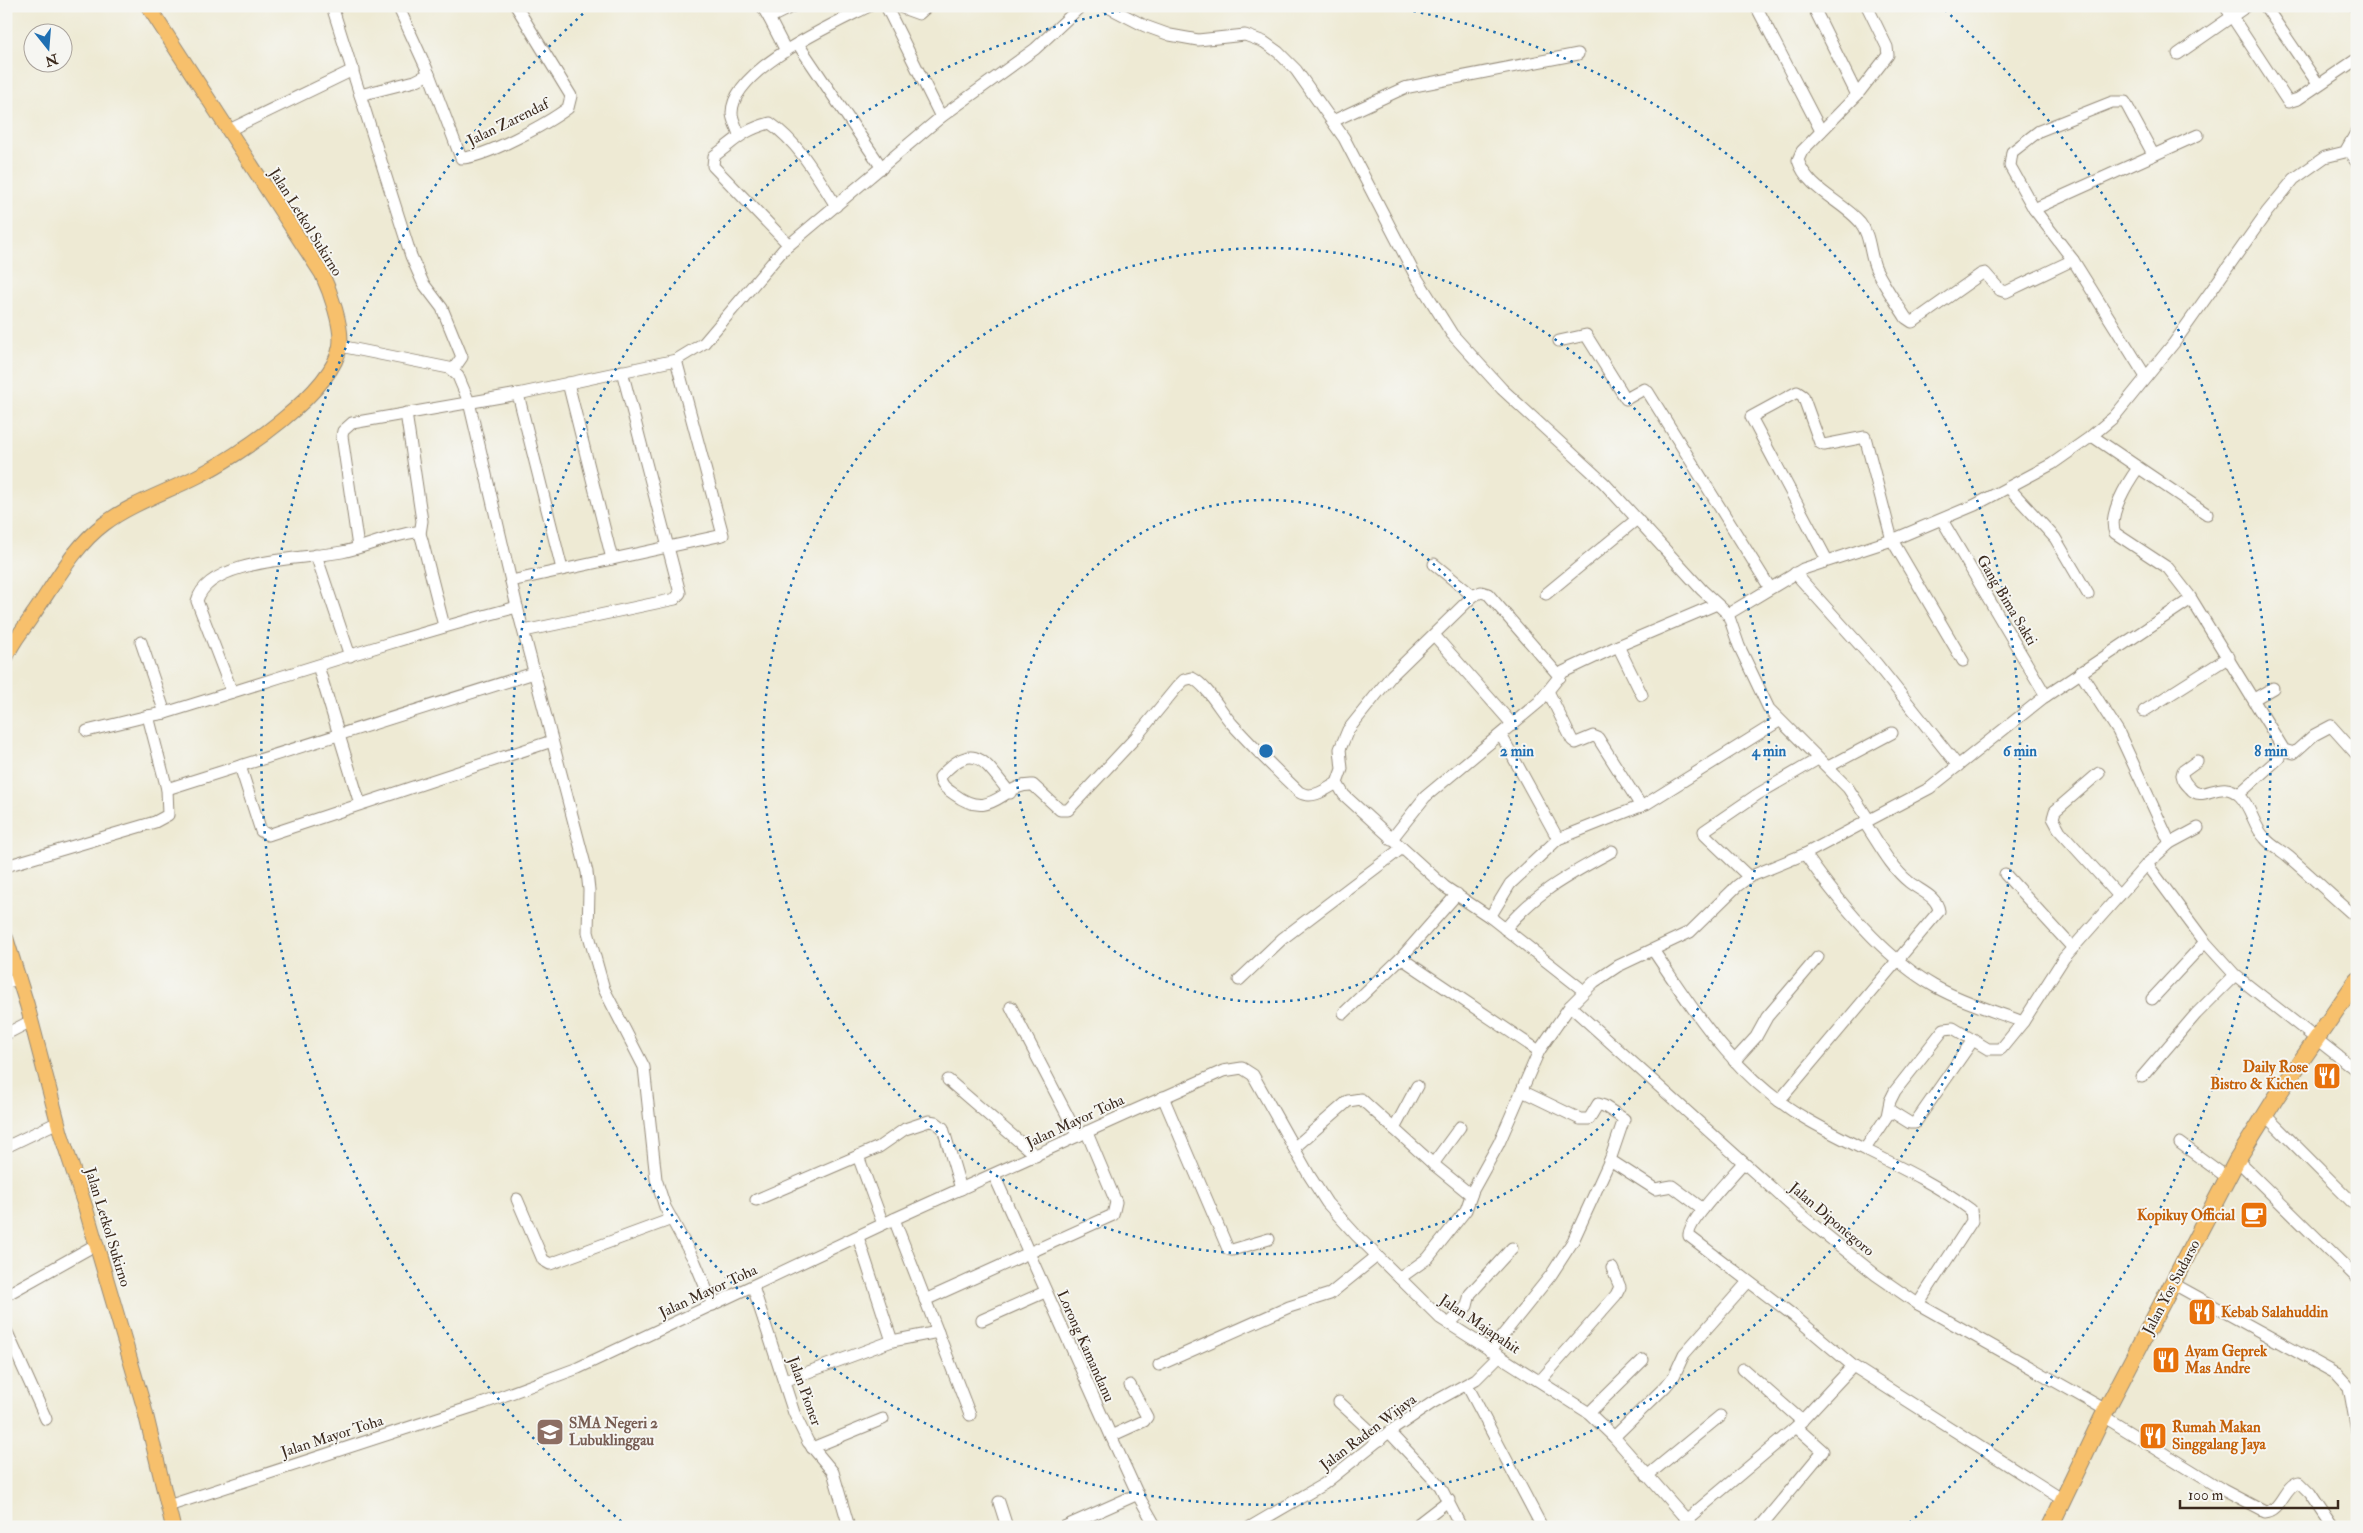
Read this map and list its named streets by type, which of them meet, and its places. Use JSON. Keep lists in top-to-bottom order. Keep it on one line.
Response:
{"streets":{"highway":["Jalan Yos Sudarso"],"main road":["Jalan Letkol Sukirno"],"street":["Jalan Zarendaf","Gang Bima Sakti","Jalan Mayor Toha","Jalan Diponegoro","Jalan Majapahit","Lorong Kamandanu","Jalan Pioner","Jalan Raden Wijaya"]},"crossings":[["Jalan Letkol Sukirno","Jalan Mayor Toha"],["Jalan Mayor Toha","Jalan Majapahit"],["Jalan Mayor Toha","Lorong Kamandanu"],["Jalan Mayor Toha","Jalan Pioner"],["Jalan Diponegoro","Jalan Yos Sudarso"],["Jalan Majapahit","Jalan Raden Wijaya"]],"places":{"restaurant":["Daily Rose Bistro & Kichen","Kebab Salahuddin","Ayam Geprek Mas Andre","Rumah Makan Singgalang Jaya"],"cafe":["Kopikuy Official"],"school or university":["SMA Negeri 2 Lubuklinggau"]},"scale_bar":"100 m","north":"bottom","rings":["2 min","4 min","6 min","8 min"]}
